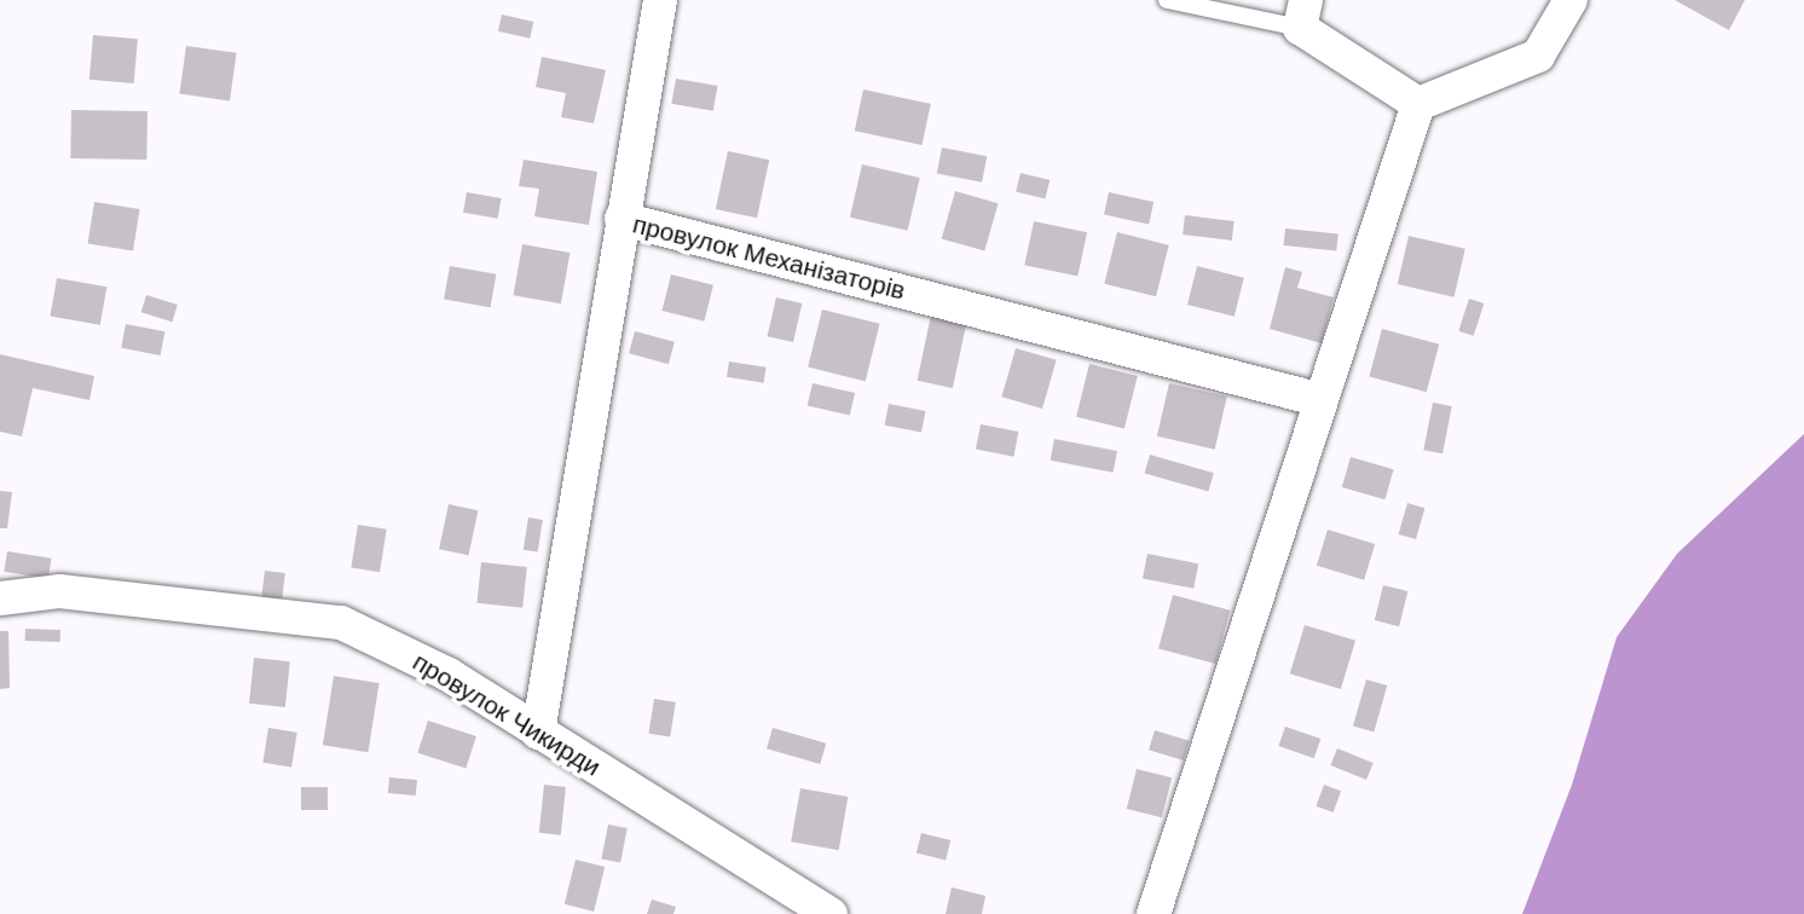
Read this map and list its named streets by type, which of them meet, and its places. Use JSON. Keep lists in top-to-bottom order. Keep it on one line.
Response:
{"streets":{"street":["провулок Механізаторів","провулок Чикирди"]},"crossings":[["провулок Механізаторів","провулок Чикирди"]]}
